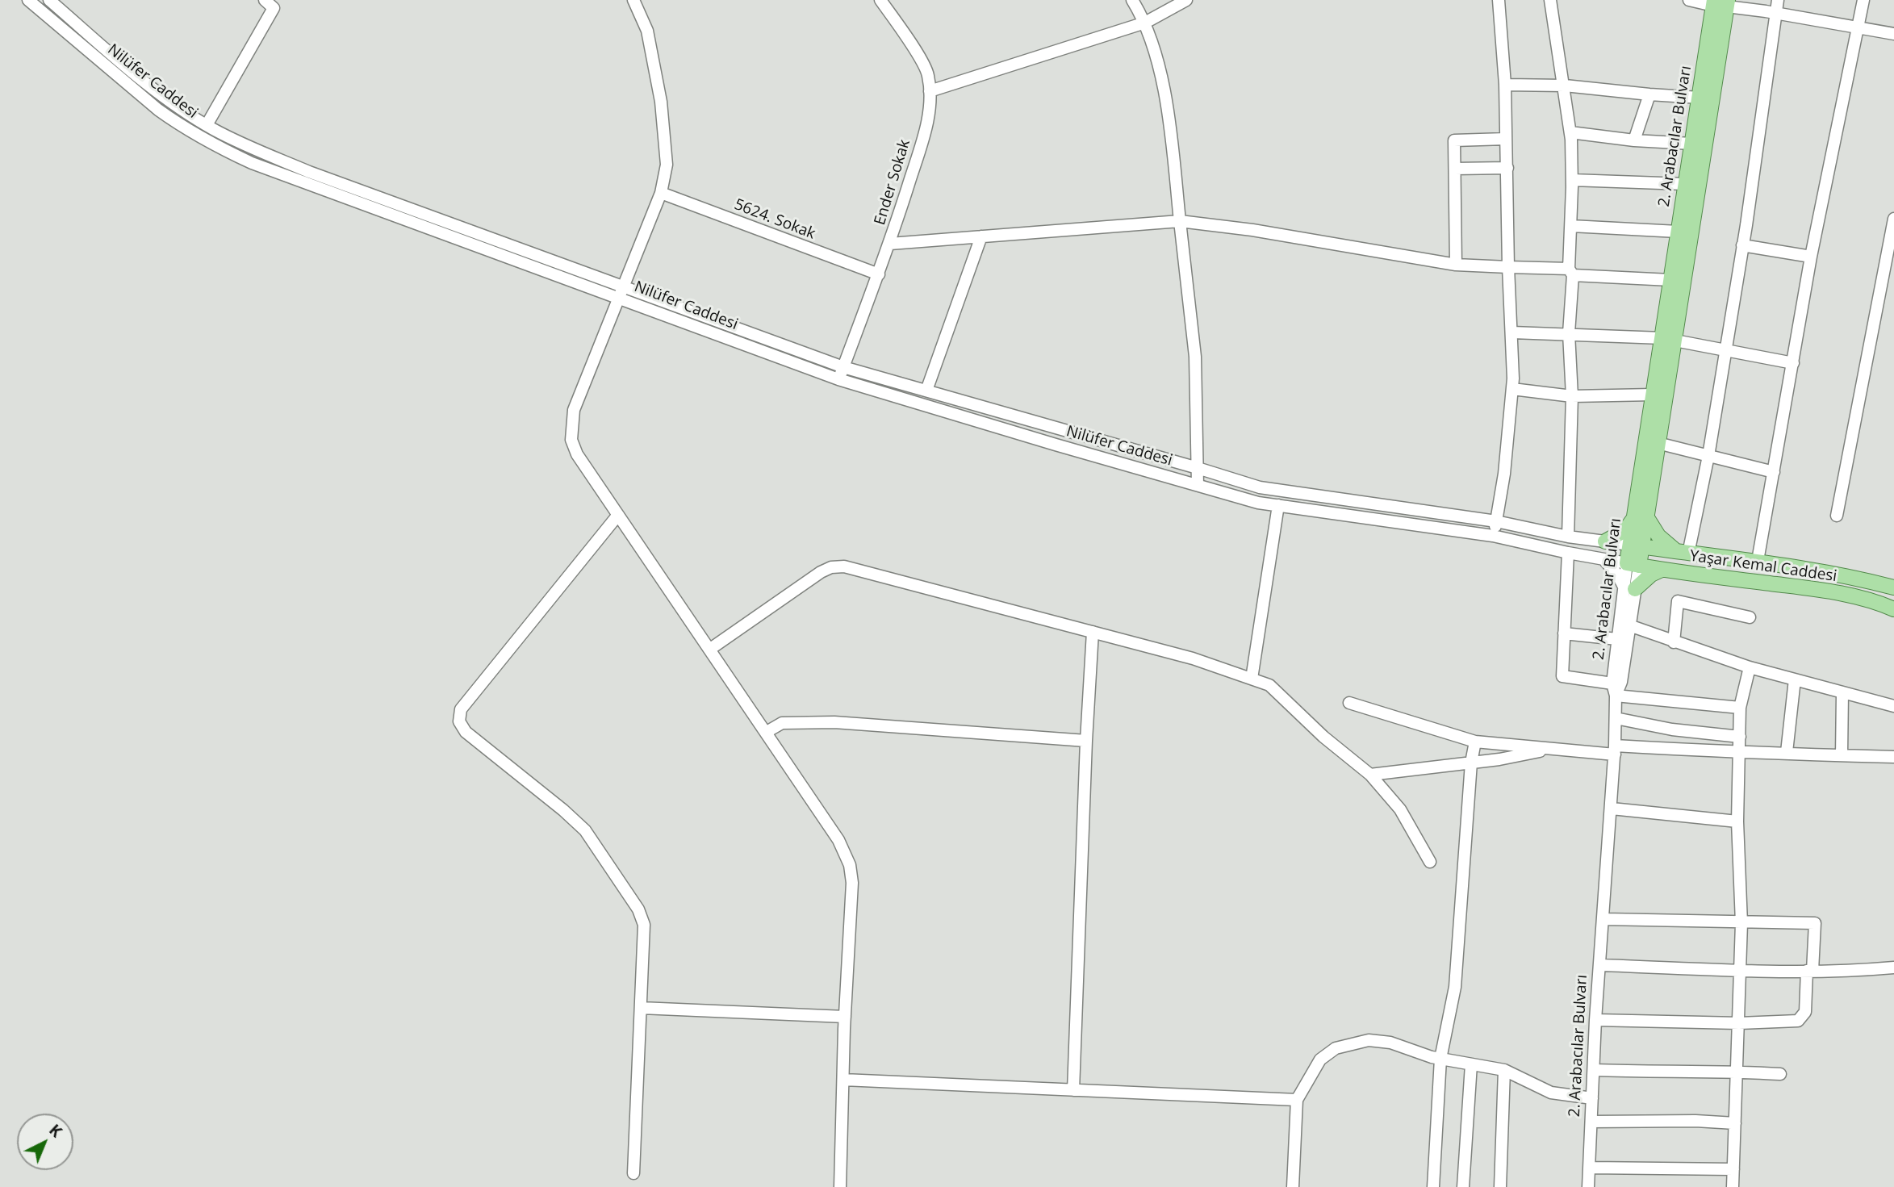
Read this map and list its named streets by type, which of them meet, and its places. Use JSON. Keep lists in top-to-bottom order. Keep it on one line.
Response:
{"streets":{"main road":["2. Arabacılar Bulvarı","Yaşar Kemal Caddesi"],"street":["Nilüfer Caddesi","Ender Sokak","5624. Sokak"]},"crossings":[["Nilüfer Caddesi","2. Arabacılar Bulvarı"],["Nilüfer Caddesi","Ender Sokak"],["Nilüfer Caddesi","5624. Sokak"],["Nilüfer Caddesi","Yaşar Kemal Caddesi"],["2. Arabacılar Bulvarı","Yaşar Kemal Caddesi"],["Ender Sokak","5624. Sokak"]],"north":"top right"}
